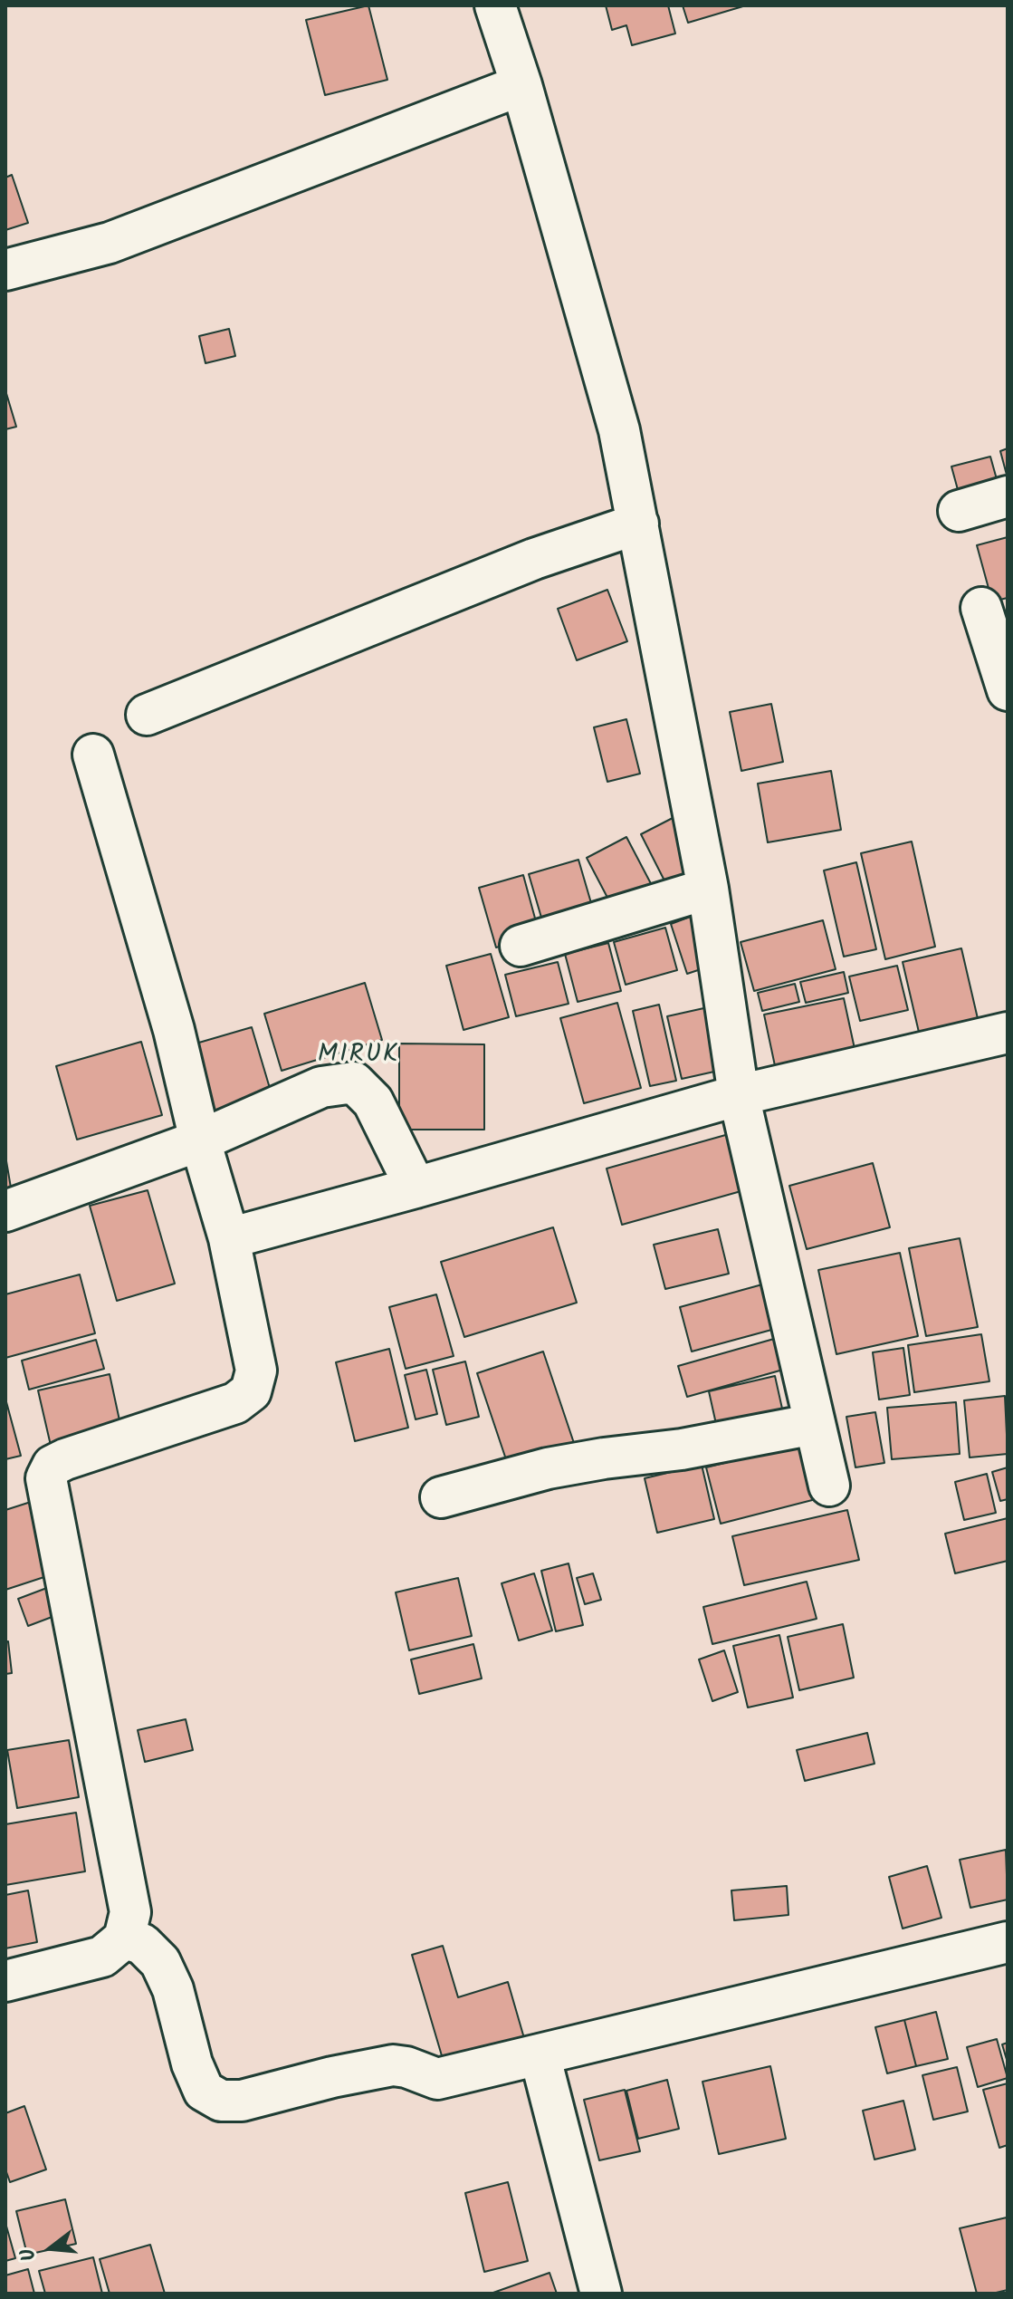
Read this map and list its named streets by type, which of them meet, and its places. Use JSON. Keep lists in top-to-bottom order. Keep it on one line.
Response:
{"districts":["MIRUK"],"north":"left"}
